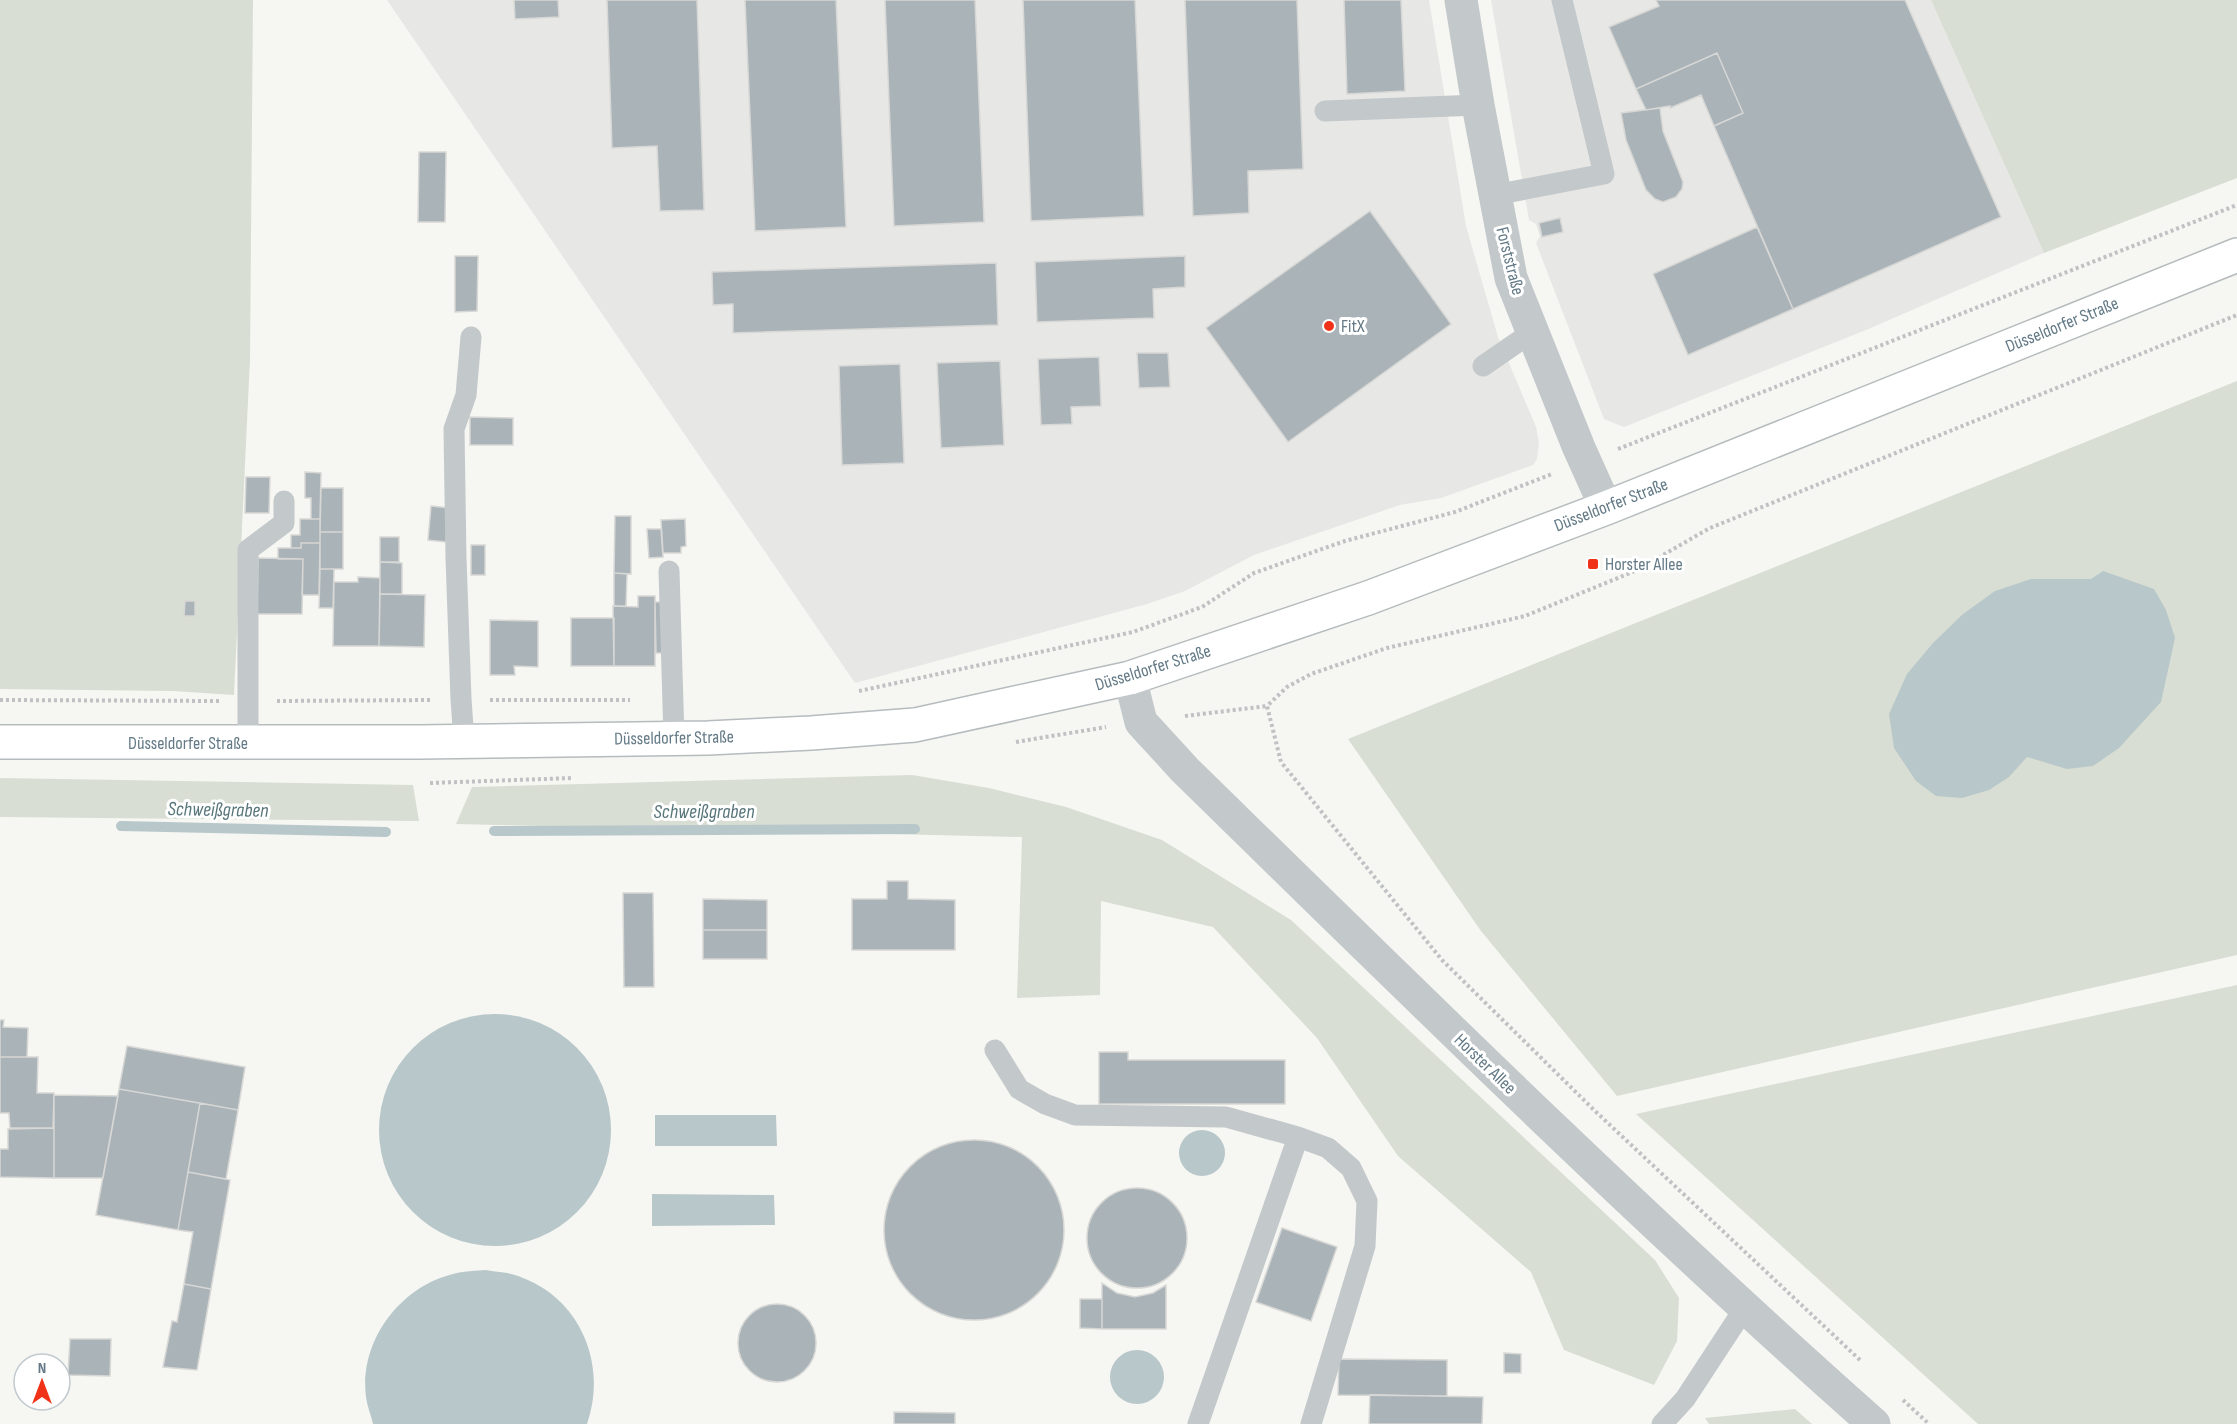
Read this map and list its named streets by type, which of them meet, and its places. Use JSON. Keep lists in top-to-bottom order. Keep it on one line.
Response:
{"streets":{"main road":["Düsseldorfer Straße"],"street":["Forststraße","Horster Allee"]},"crossings":[["Forststraße","Düsseldorfer Straße"],["Düsseldorfer Straße","Horster Allee"]],"water":["Schweißgraben"],"places":{"other":["FitX"],"transit":["Horster Allee"]},"north":"top"}
